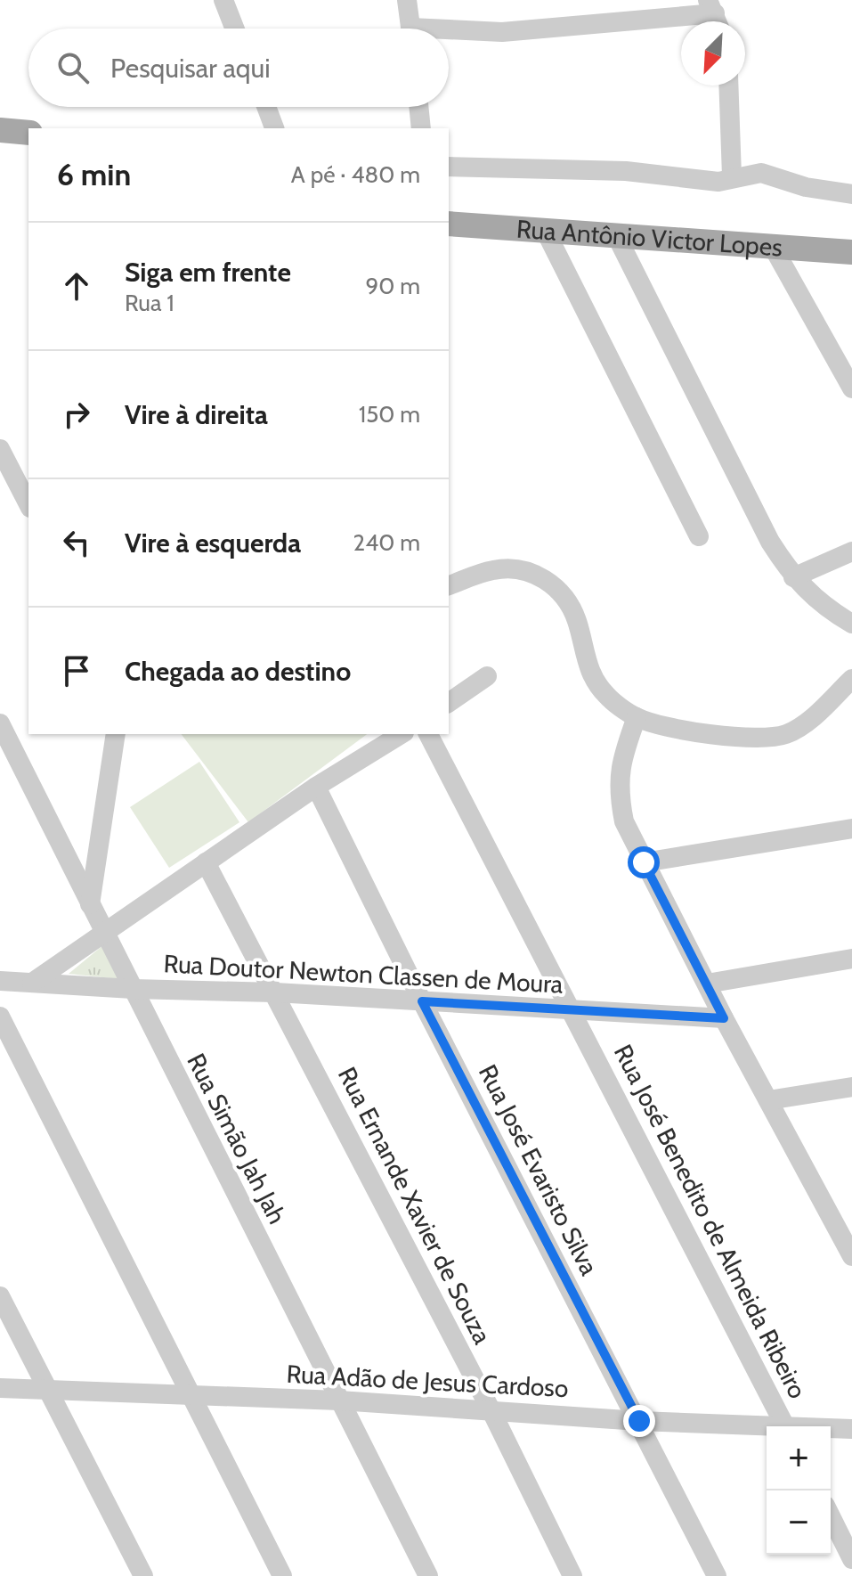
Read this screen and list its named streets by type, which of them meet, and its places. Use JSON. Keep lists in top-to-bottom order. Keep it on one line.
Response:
{"streets":{"main road":["Rua Antônio Victor Lopes"],"street":["Rua Doutor Newton Classen de Moura","Rua Simão Jah Jah","Rua José Evaristo Silva","Rua Ernande Xavier de Souza","Rua José Benedito de Almeida Ribeiro","Rua Adão de Jesus Cardoso"]},"crossings":[["Rua Doutor Newton Classen de Moura","Rua Simão Jah Jah"],["Rua Doutor Newton Classen de Moura","Rua José Evaristo Silva"],["Rua Doutor Newton Classen de Moura","Rua Ernande Xavier de Souza"],["Rua Doutor Newton Classen de Moura","Rua José Benedito de Almeida Ribeiro"],["Rua Simão Jah Jah","Rua Adão de Jesus Cardoso"],["Rua José Evaristo Silva","Rua Adão de Jesus Cardoso"],["Rua Ernande Xavier de Souza","Rua Adão de Jesus Cardoso"]],"north":"bottom left","page":{"search":"Pesquisar aqui","heading":["6 min","A pé · 480 m"],"list":[["Siga em frente","Rua 1","90 m"],["Vire à direita","150 m"],["Vire à esquerda","240 m"],"Chegada ao destino"],"map_buttons":["+","−"]}}
